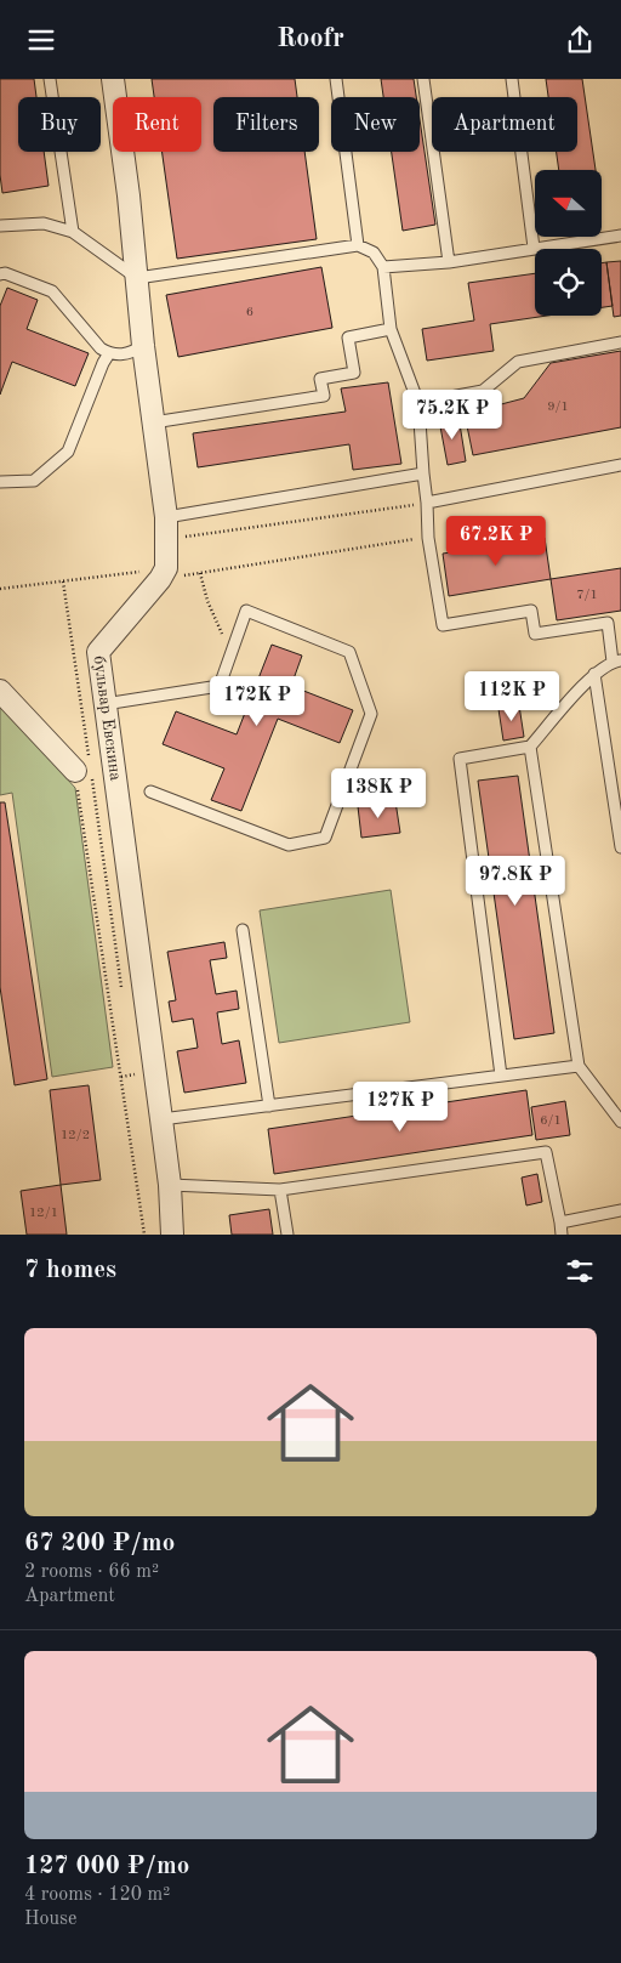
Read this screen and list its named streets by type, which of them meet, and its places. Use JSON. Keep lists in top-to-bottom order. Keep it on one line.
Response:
{"streets":{"street":["бульвар Евскина"]},"house_numbers":["6","9/1","7/1","6/1","12/2","12/1"],"north":"left","page":{"header":"Roofr","chip":["Buy","Rent","Filters","New","Apartment"],"price":["75.2K ₽","67.2K ₽","112K ₽","172K ₽","138K ₽","97.8K ₽","127K ₽"],"heading":"7 homes","list":[{"name":"67 200 ₽/mo","note":"2 rooms · 66 m² · Apartment"},{"name":"127 000 ₽/mo","note":"4 rooms · 120 m² · House"}]}}
